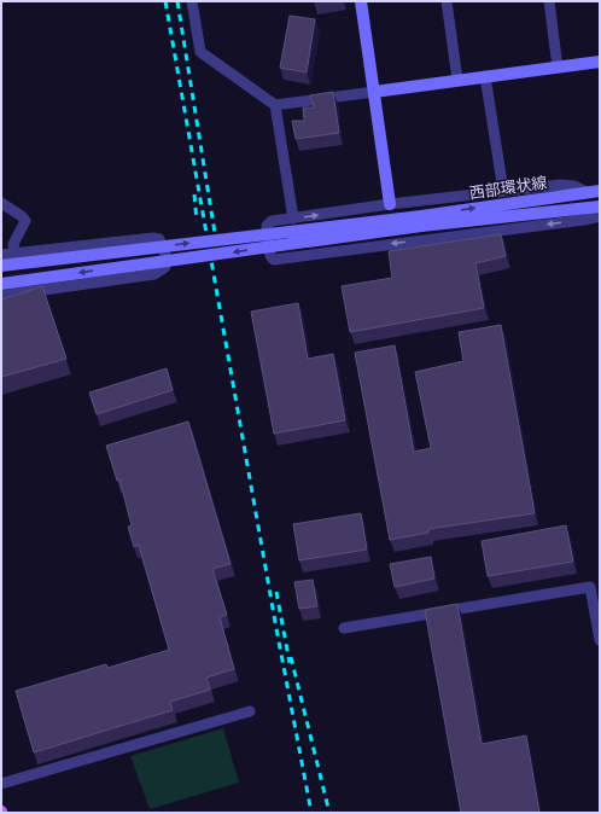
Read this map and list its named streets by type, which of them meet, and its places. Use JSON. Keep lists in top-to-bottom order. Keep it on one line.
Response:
{"streets":{"street":["西部環状線"]}}
